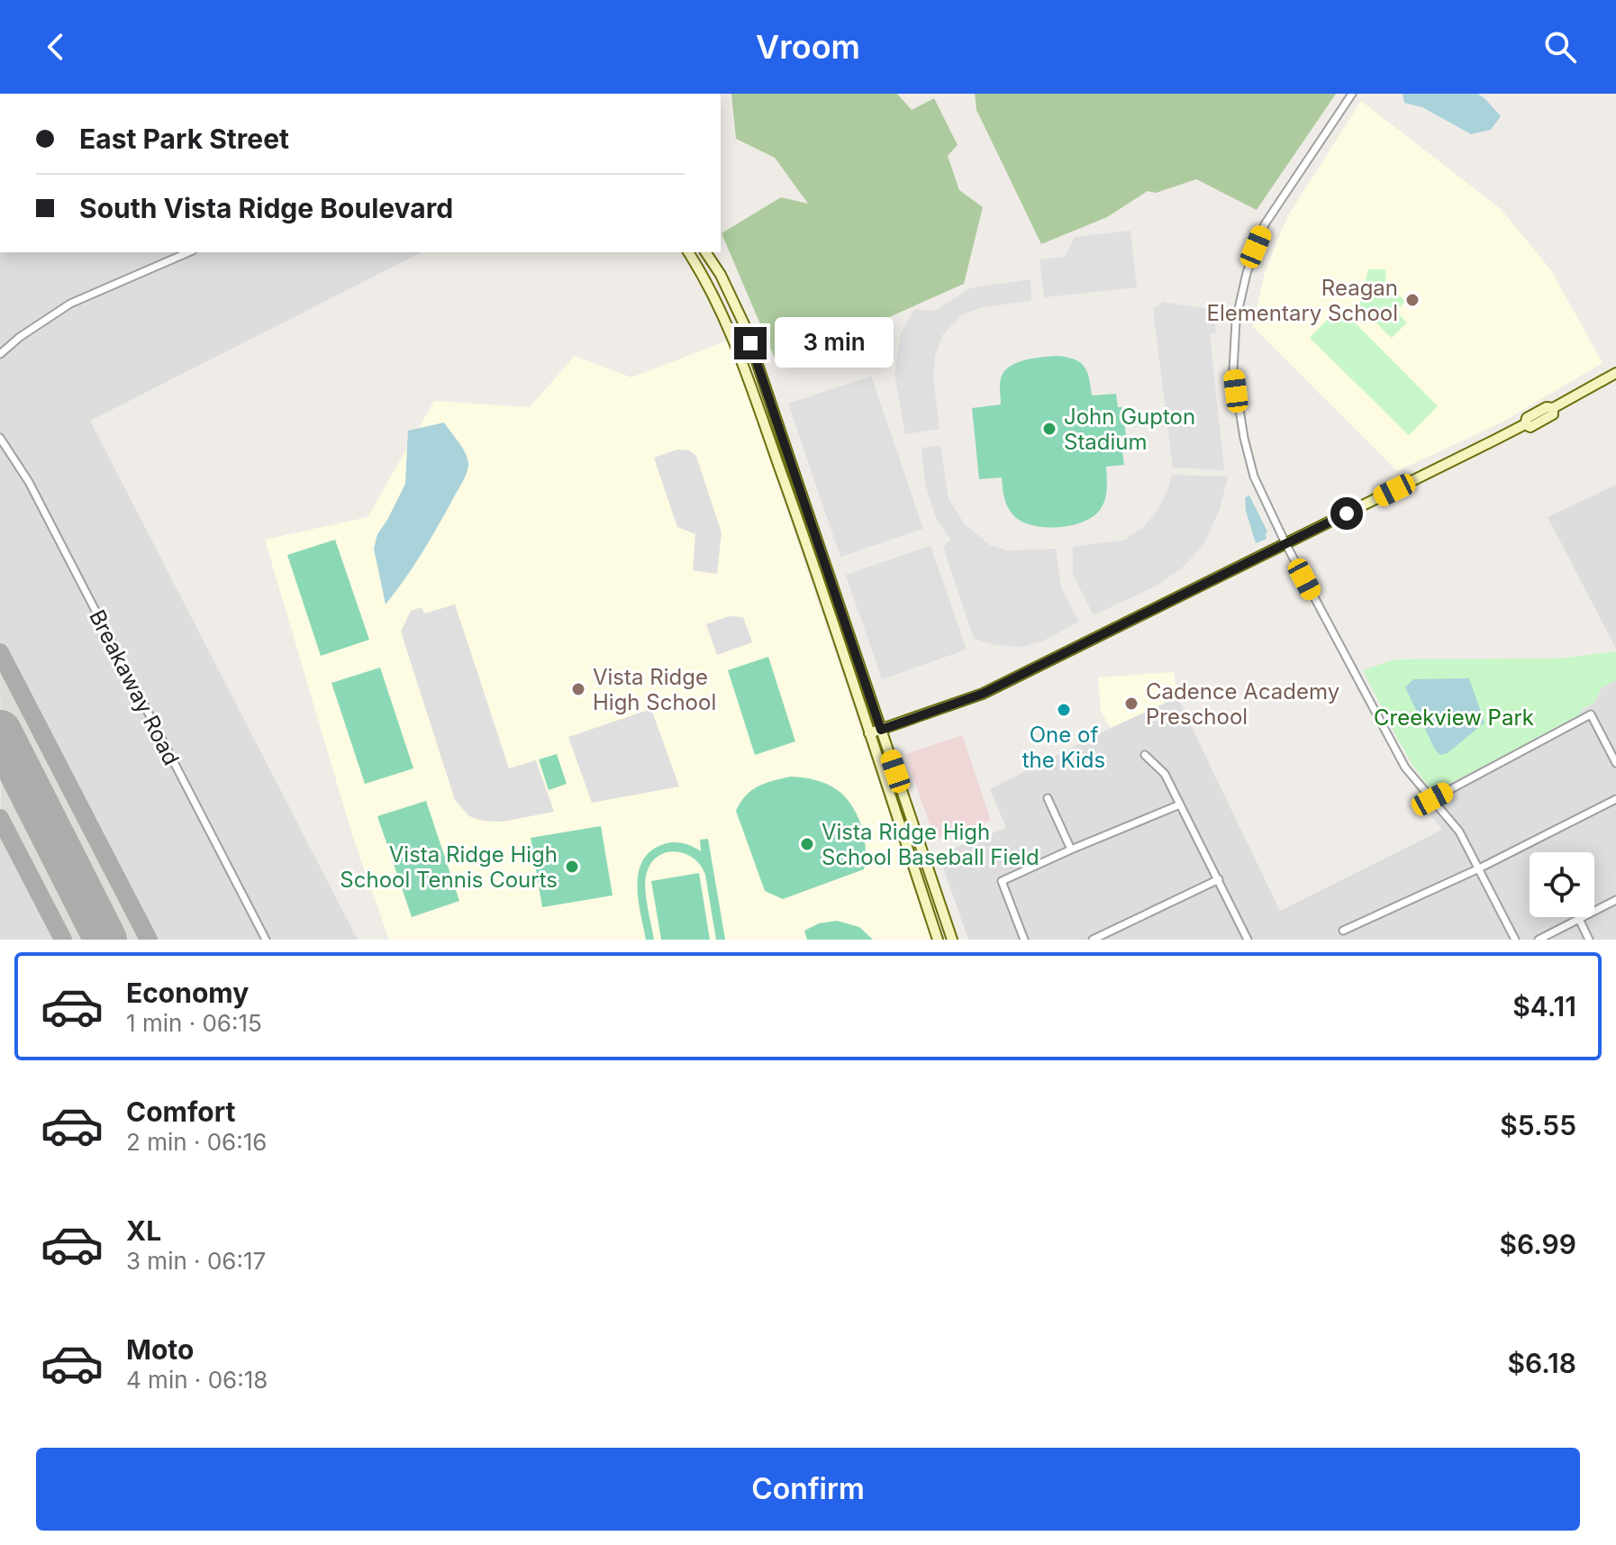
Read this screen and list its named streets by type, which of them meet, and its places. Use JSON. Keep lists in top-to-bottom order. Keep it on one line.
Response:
{"streets":{"street":["Breakaway Road"]},"parks":["Creekview Park"],"places":["Reagan Elementary School","John Gupton Stadium","Vista Ridge High School","Cadence Academy Preschool","One of the Kids","Vista Ridge High School Baseball Field","Vista Ridge High School Tennis Courts"],"page":{"header":"Vroom","banner":["East Park Street","South Vista Ridge Boulevard"],"bubble":"3 min","list":[{"name":"Economy","note":"1 min · 06:15","value":"$4.11"},{"name":"Comfort","note":"2 min · 06:16","value":"$5.55"},{"name":"XL","note":"3 min · 06:17","value":"$6.99"},{"name":"Moto","note":"4 min · 06:18","value":"$6.18"}],"buttons":"Confirm"}}
